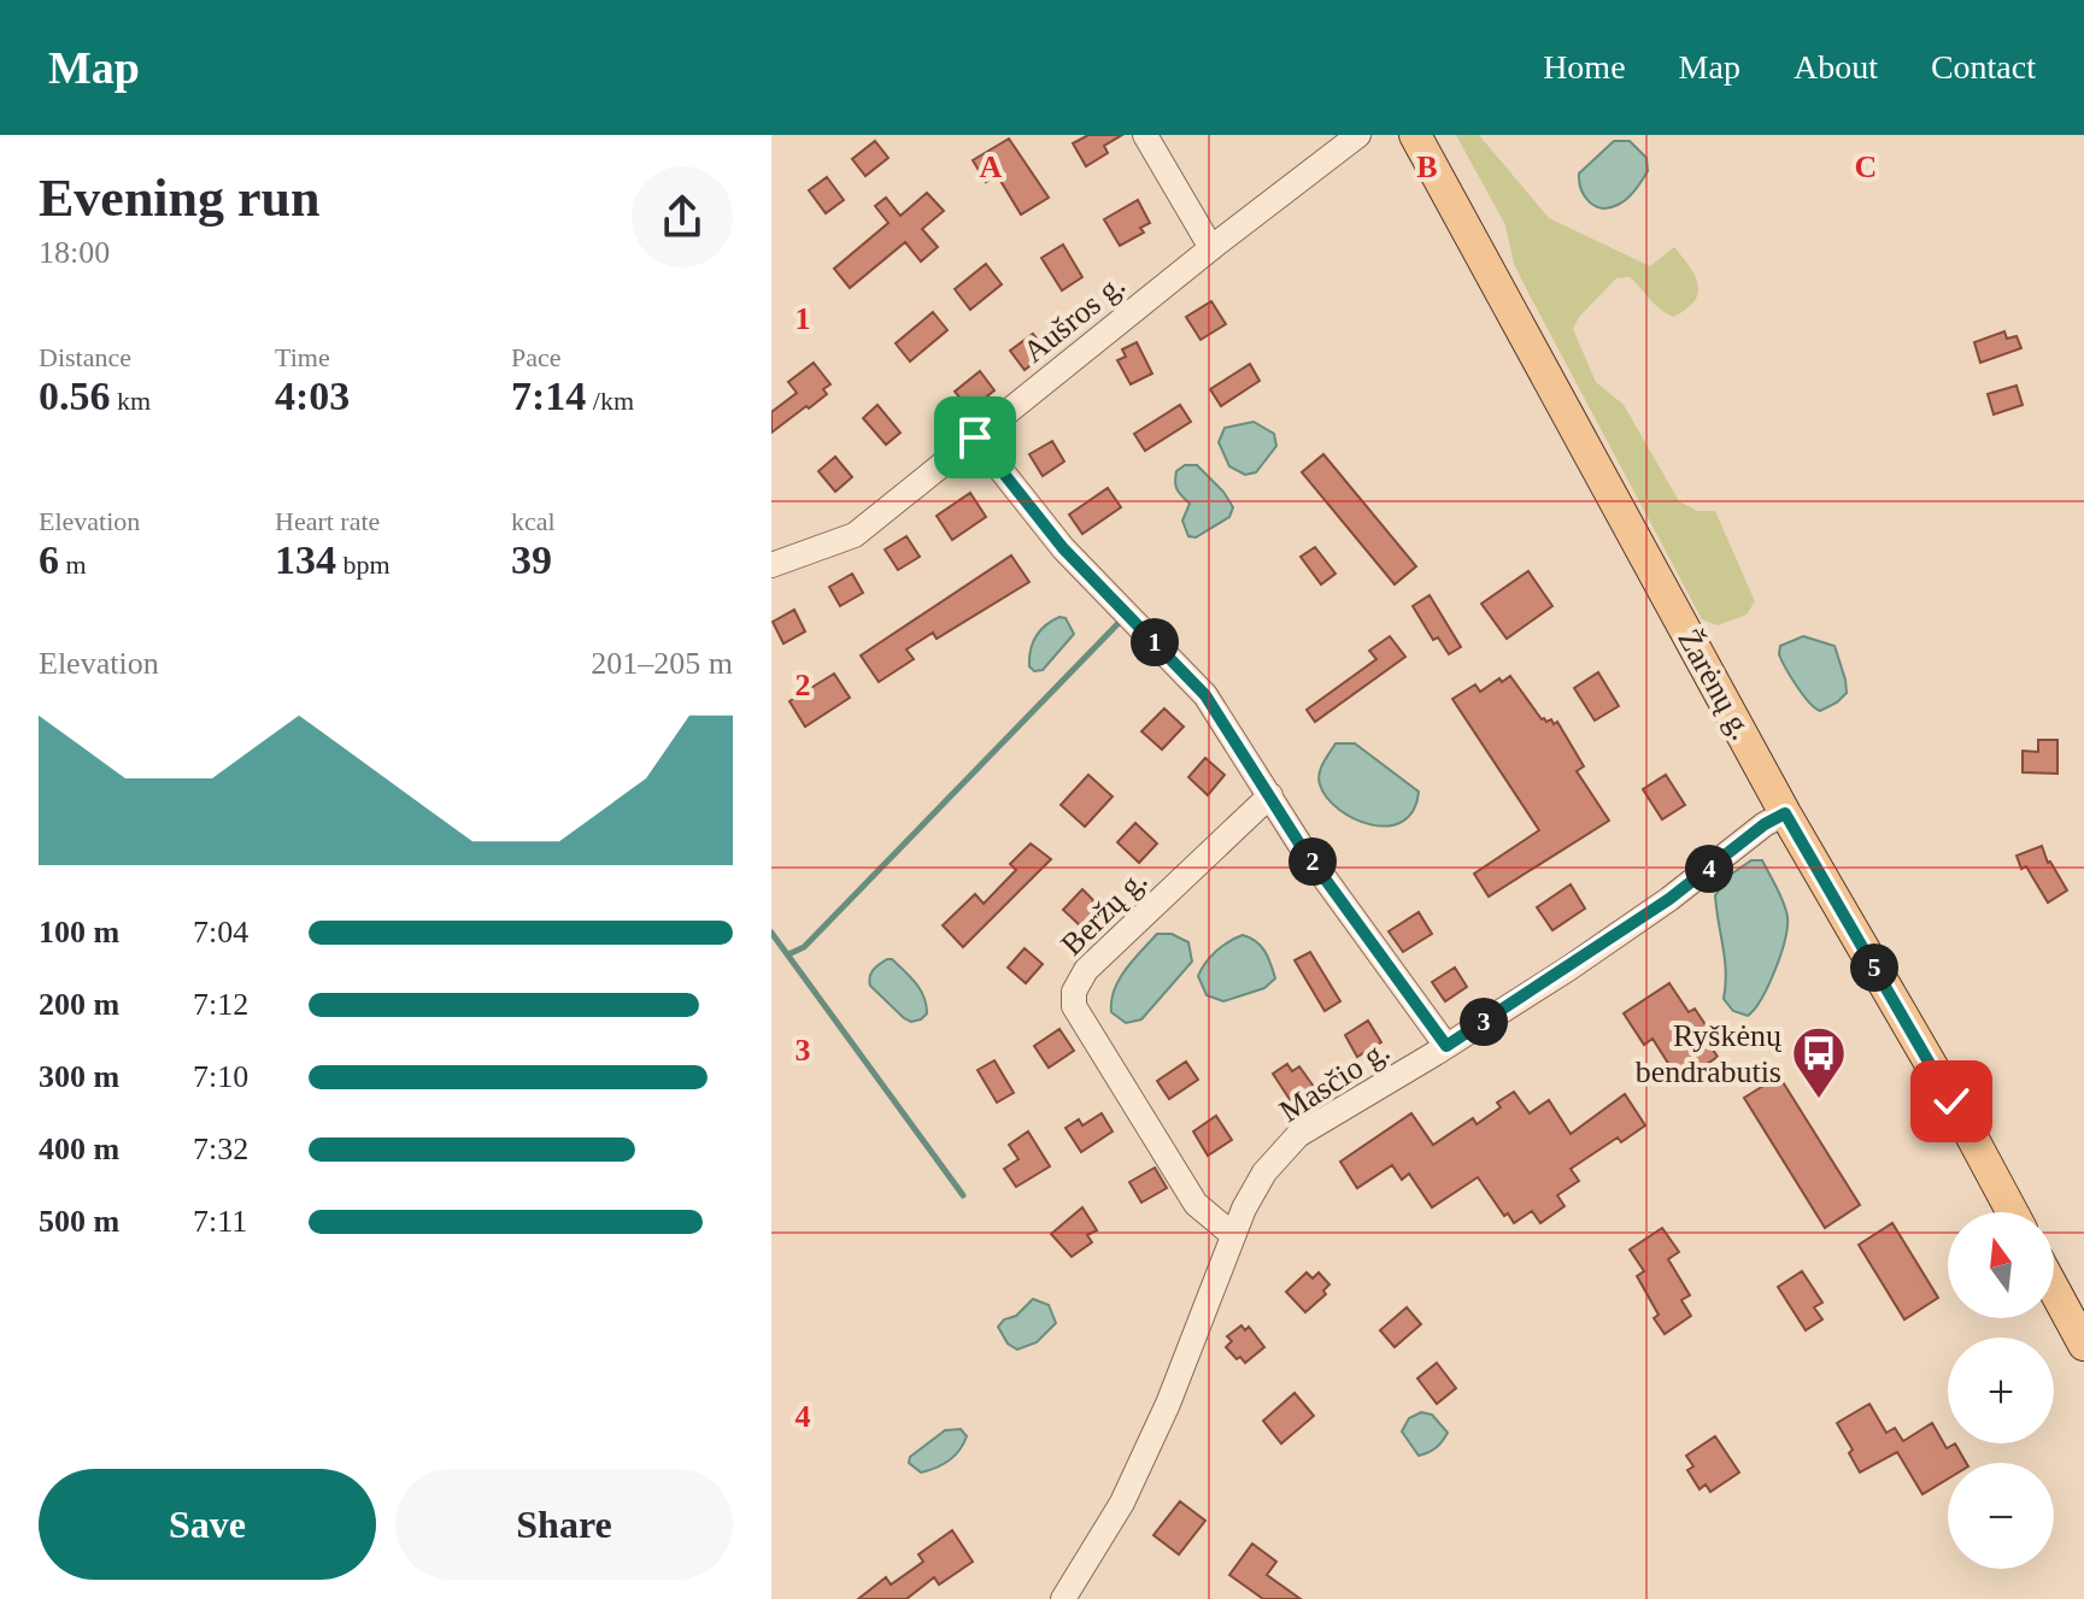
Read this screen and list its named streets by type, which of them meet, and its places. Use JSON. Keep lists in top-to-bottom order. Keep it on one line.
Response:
{"streets":{"main road":["Žarėnų g."],"street":["Aušros g.","Beržų g.","Masčio g."]},"crossings":[["Žarėnų g.","Masčio g."],["Beržų g.","Masčio g."]],"places":{"bus stop":["Ryškėnų bendrabutis"]},"north":"top","page":{"header":"Map","nav":["Home","Map","About","Contact"],"heading":["Evening run","18:00"],"stats":[["Distance","0.56 km"],["Time","4:03"],["Pace","7:14 /km"],["Elevation","6 m"],["Heart rate","134 bpm"],["kcal","39"]],"pins":["1","2","4","5","3"],"chart":["Elevation","201–205 m"],"list":[{"name":"100 m","note":"7:04"},{"name":"200 m","note":"7:12"},{"name":"300 m","note":"7:10"},{"name":"400 m","note":"7:32"},{"name":"500 m","note":"7:11"}],"map_buttons":["+","−"],"buttons":["Save","Share"]},"grid":{"columns":["A","B","C"],"rows":["1","2","3","4"]}}
